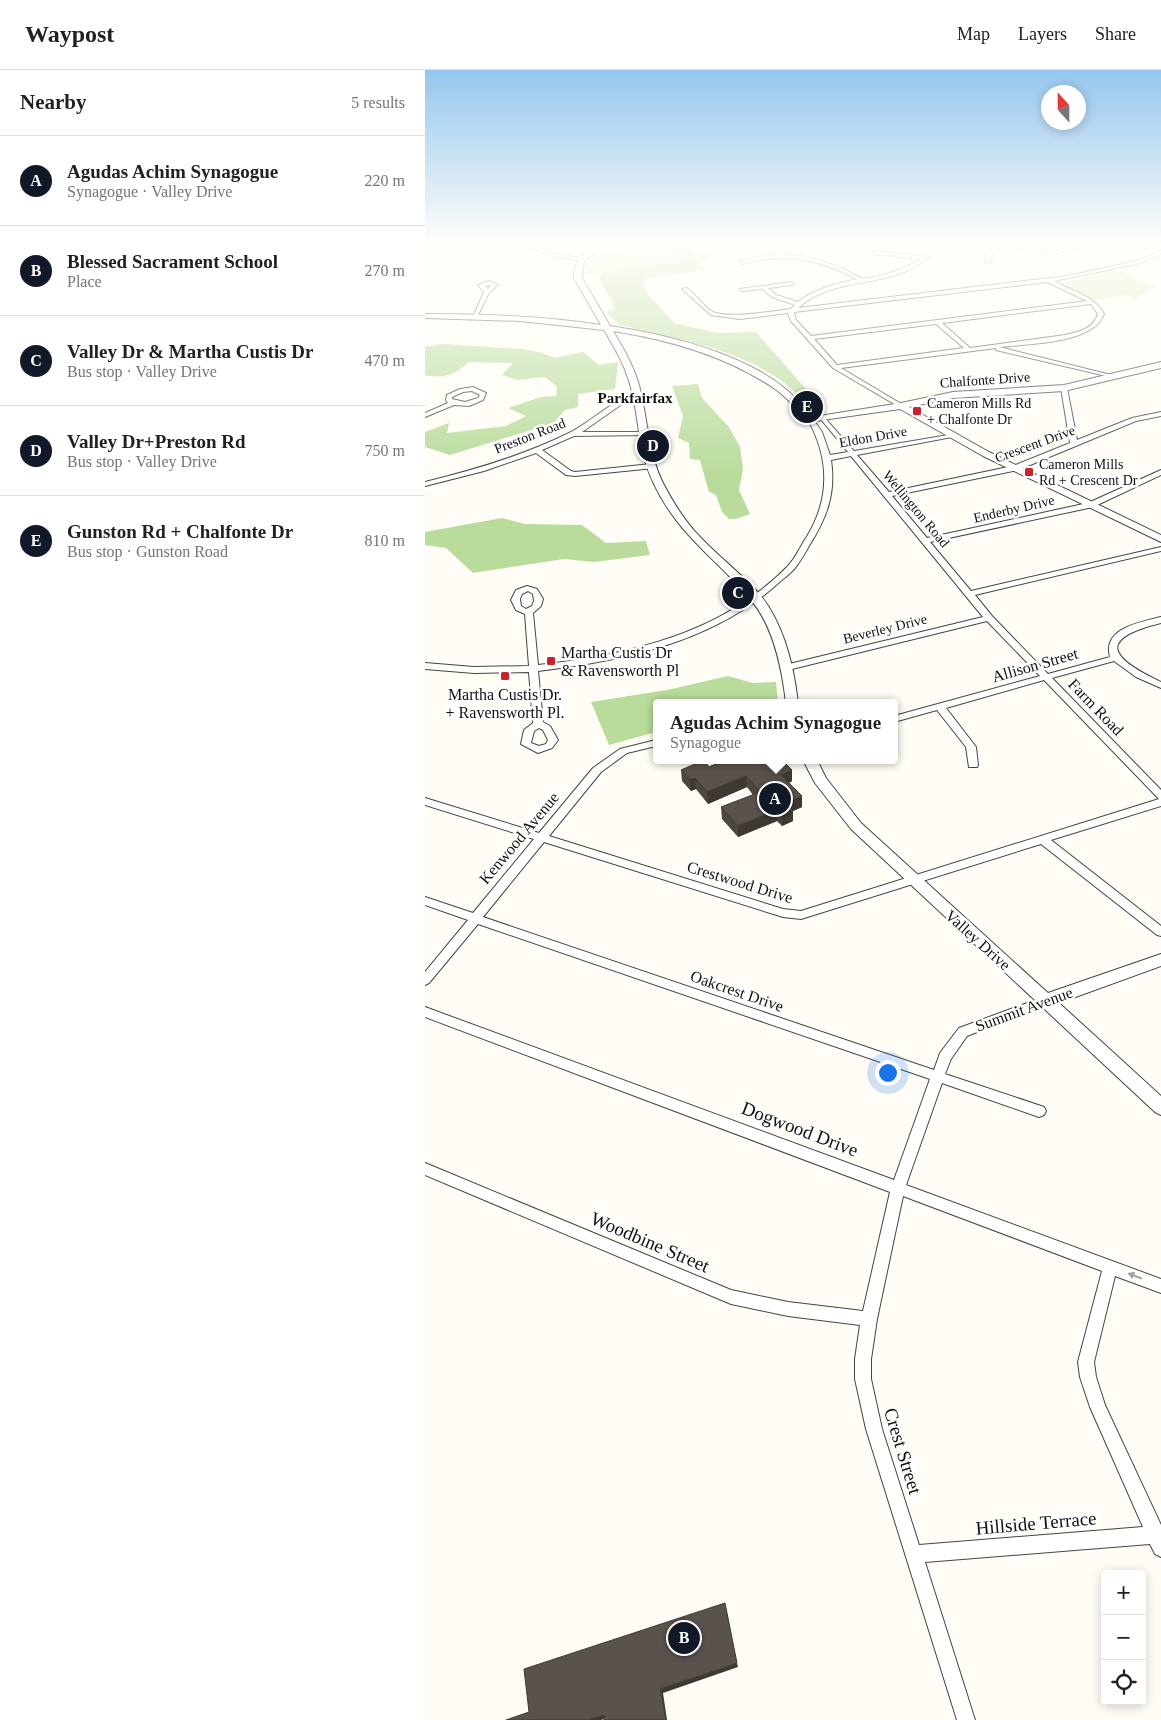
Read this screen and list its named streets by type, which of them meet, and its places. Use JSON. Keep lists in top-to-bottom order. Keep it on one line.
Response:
{"streets":{"street":["Chalfonte Drive","Preston Road","Eldon Drive","Crescent Drive","Wellington Road","Enderby Drive","Beverley Drive","Allison Street","Farm Road","Kenwood Avenue","Crestwood Drive","Valley Drive","Oakcrest Drive","Summit Avenue","Dogwood Drive","Woodbine Street","Crest Street","Hillside Terrace"]},"crossings":[["Chalfonte Drive","Wellington Road"],["Eldon Drive","Wellington Road"],["Crescent Drive","Wellington Road"],["Wellington Road","Enderby Drive"],["Wellington Road","Beverley Drive"],["Wellington Road","Farm Road"],["Beverley Drive","Farm Road"],["Allison Street","Farm Road"],["Kenwood Avenue","Crestwood Drive"],["Kenwood Avenue","Oakcrest Drive"],["Crestwood Drive","Valley Drive"],["Valley Drive","Summit Avenue"],["Oakcrest Drive","Summit Avenue"],["Summit Avenue","Dogwood Drive"],["Summit Avenue","Crest Street"],["Dogwood Drive","Crest Street"],["Woodbine Street","Crest Street"],["Crest Street","Hillside Terrace"]],"districts":["Parkfairfax"],"places":{"transit":["Cameron Mills Rd + Chalfonte Dr","Cameron Mills Rd + Crescent Dr","Martha Custis Dr & Ravensworth Pl","Martha Custis Dr. + Ravensworth Pl."]},"north":"top","page":{"header":"Waypost","nav":["Map","Layers","Share"],"heading":["Nearby","5 results"],"list":[{"mark":"A","name":"Agudas Achim Synagogue","note":"Synagogue · Valley Drive","value":"220 m"},{"mark":"B","name":"Blessed Sacrament School","note":"Place","value":"270 m"},{"mark":"C","name":"Valley Dr & Martha Custis Dr","note":"Bus stop · Valley Drive","value":"470 m"},{"mark":"D","name":"Valley Dr+Preston Rd","note":"Bus stop · Valley Drive","value":"750 m"},{"mark":"E","name":"Gunston Rd + Chalfonte Dr","note":"Bus stop · Gunston Road","value":"810 m"}],"pins":["E","D","C","A","B"],"popup":["Agudas Achim Synagogue","Synagogue"],"map_buttons":["+","−"]}}
